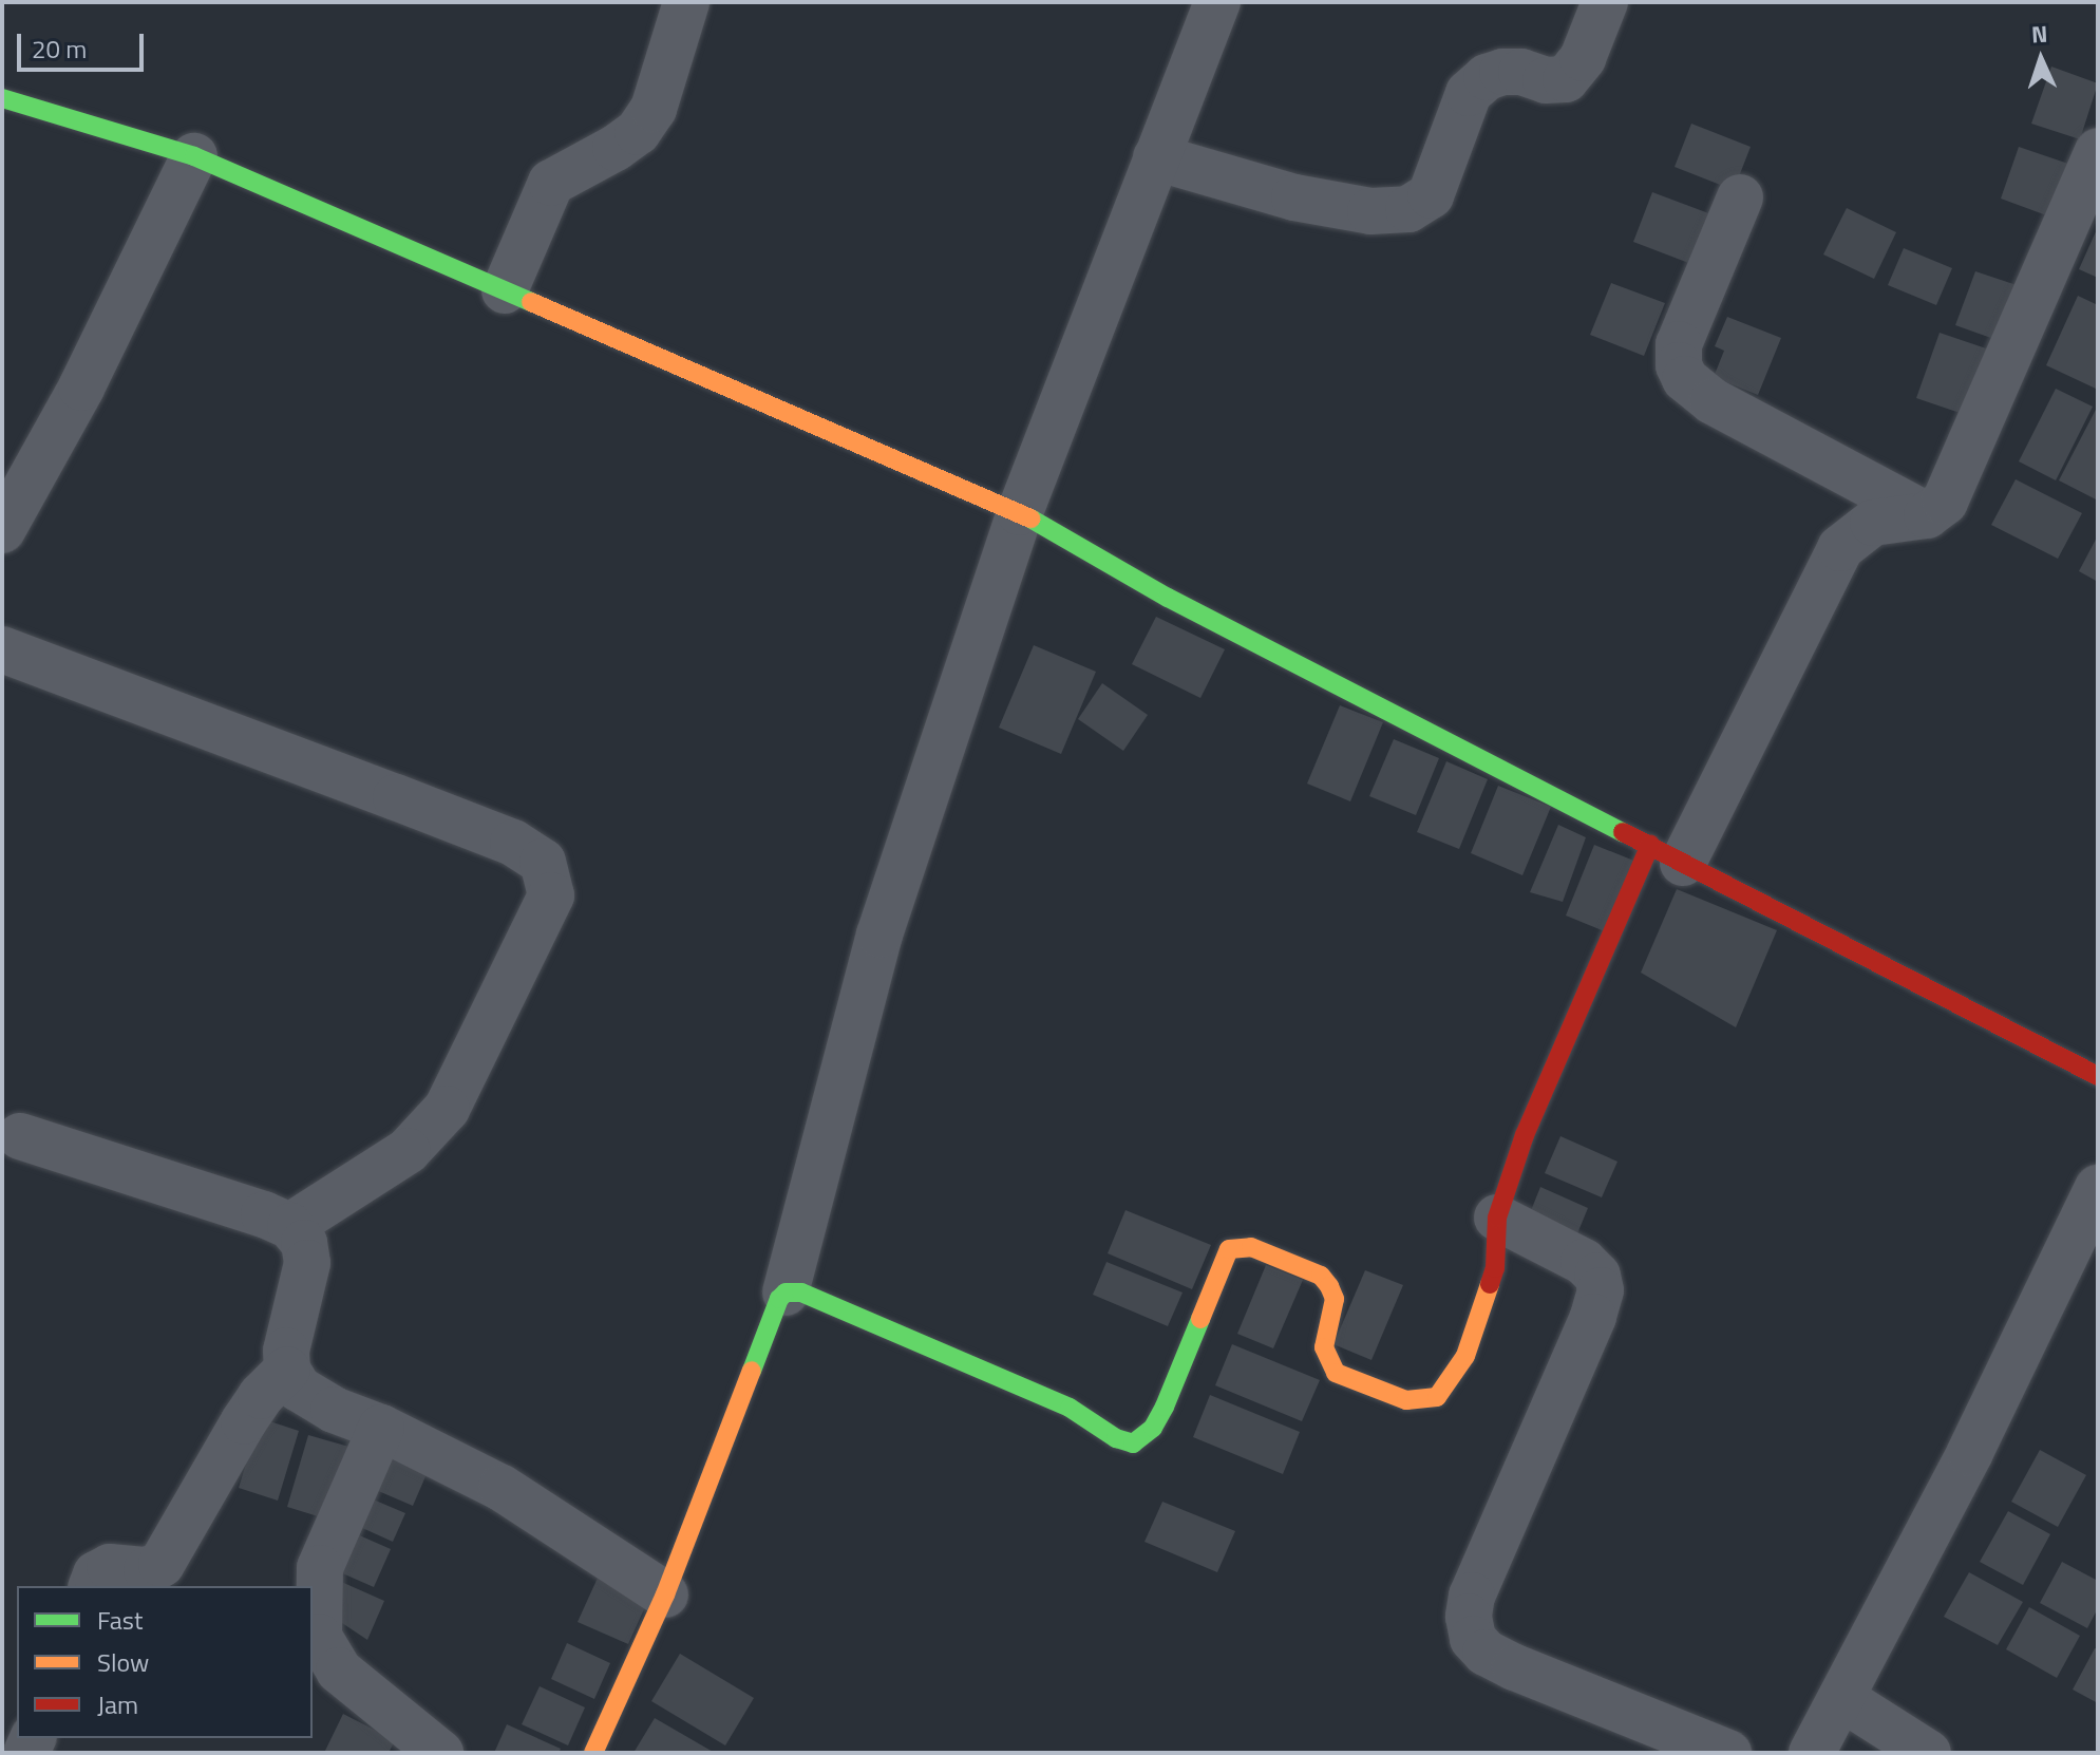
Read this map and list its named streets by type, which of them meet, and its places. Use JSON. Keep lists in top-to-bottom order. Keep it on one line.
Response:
{"legend":["Fast","Slow","Jam"],"scale_bar":"20 m","north":"top"}
